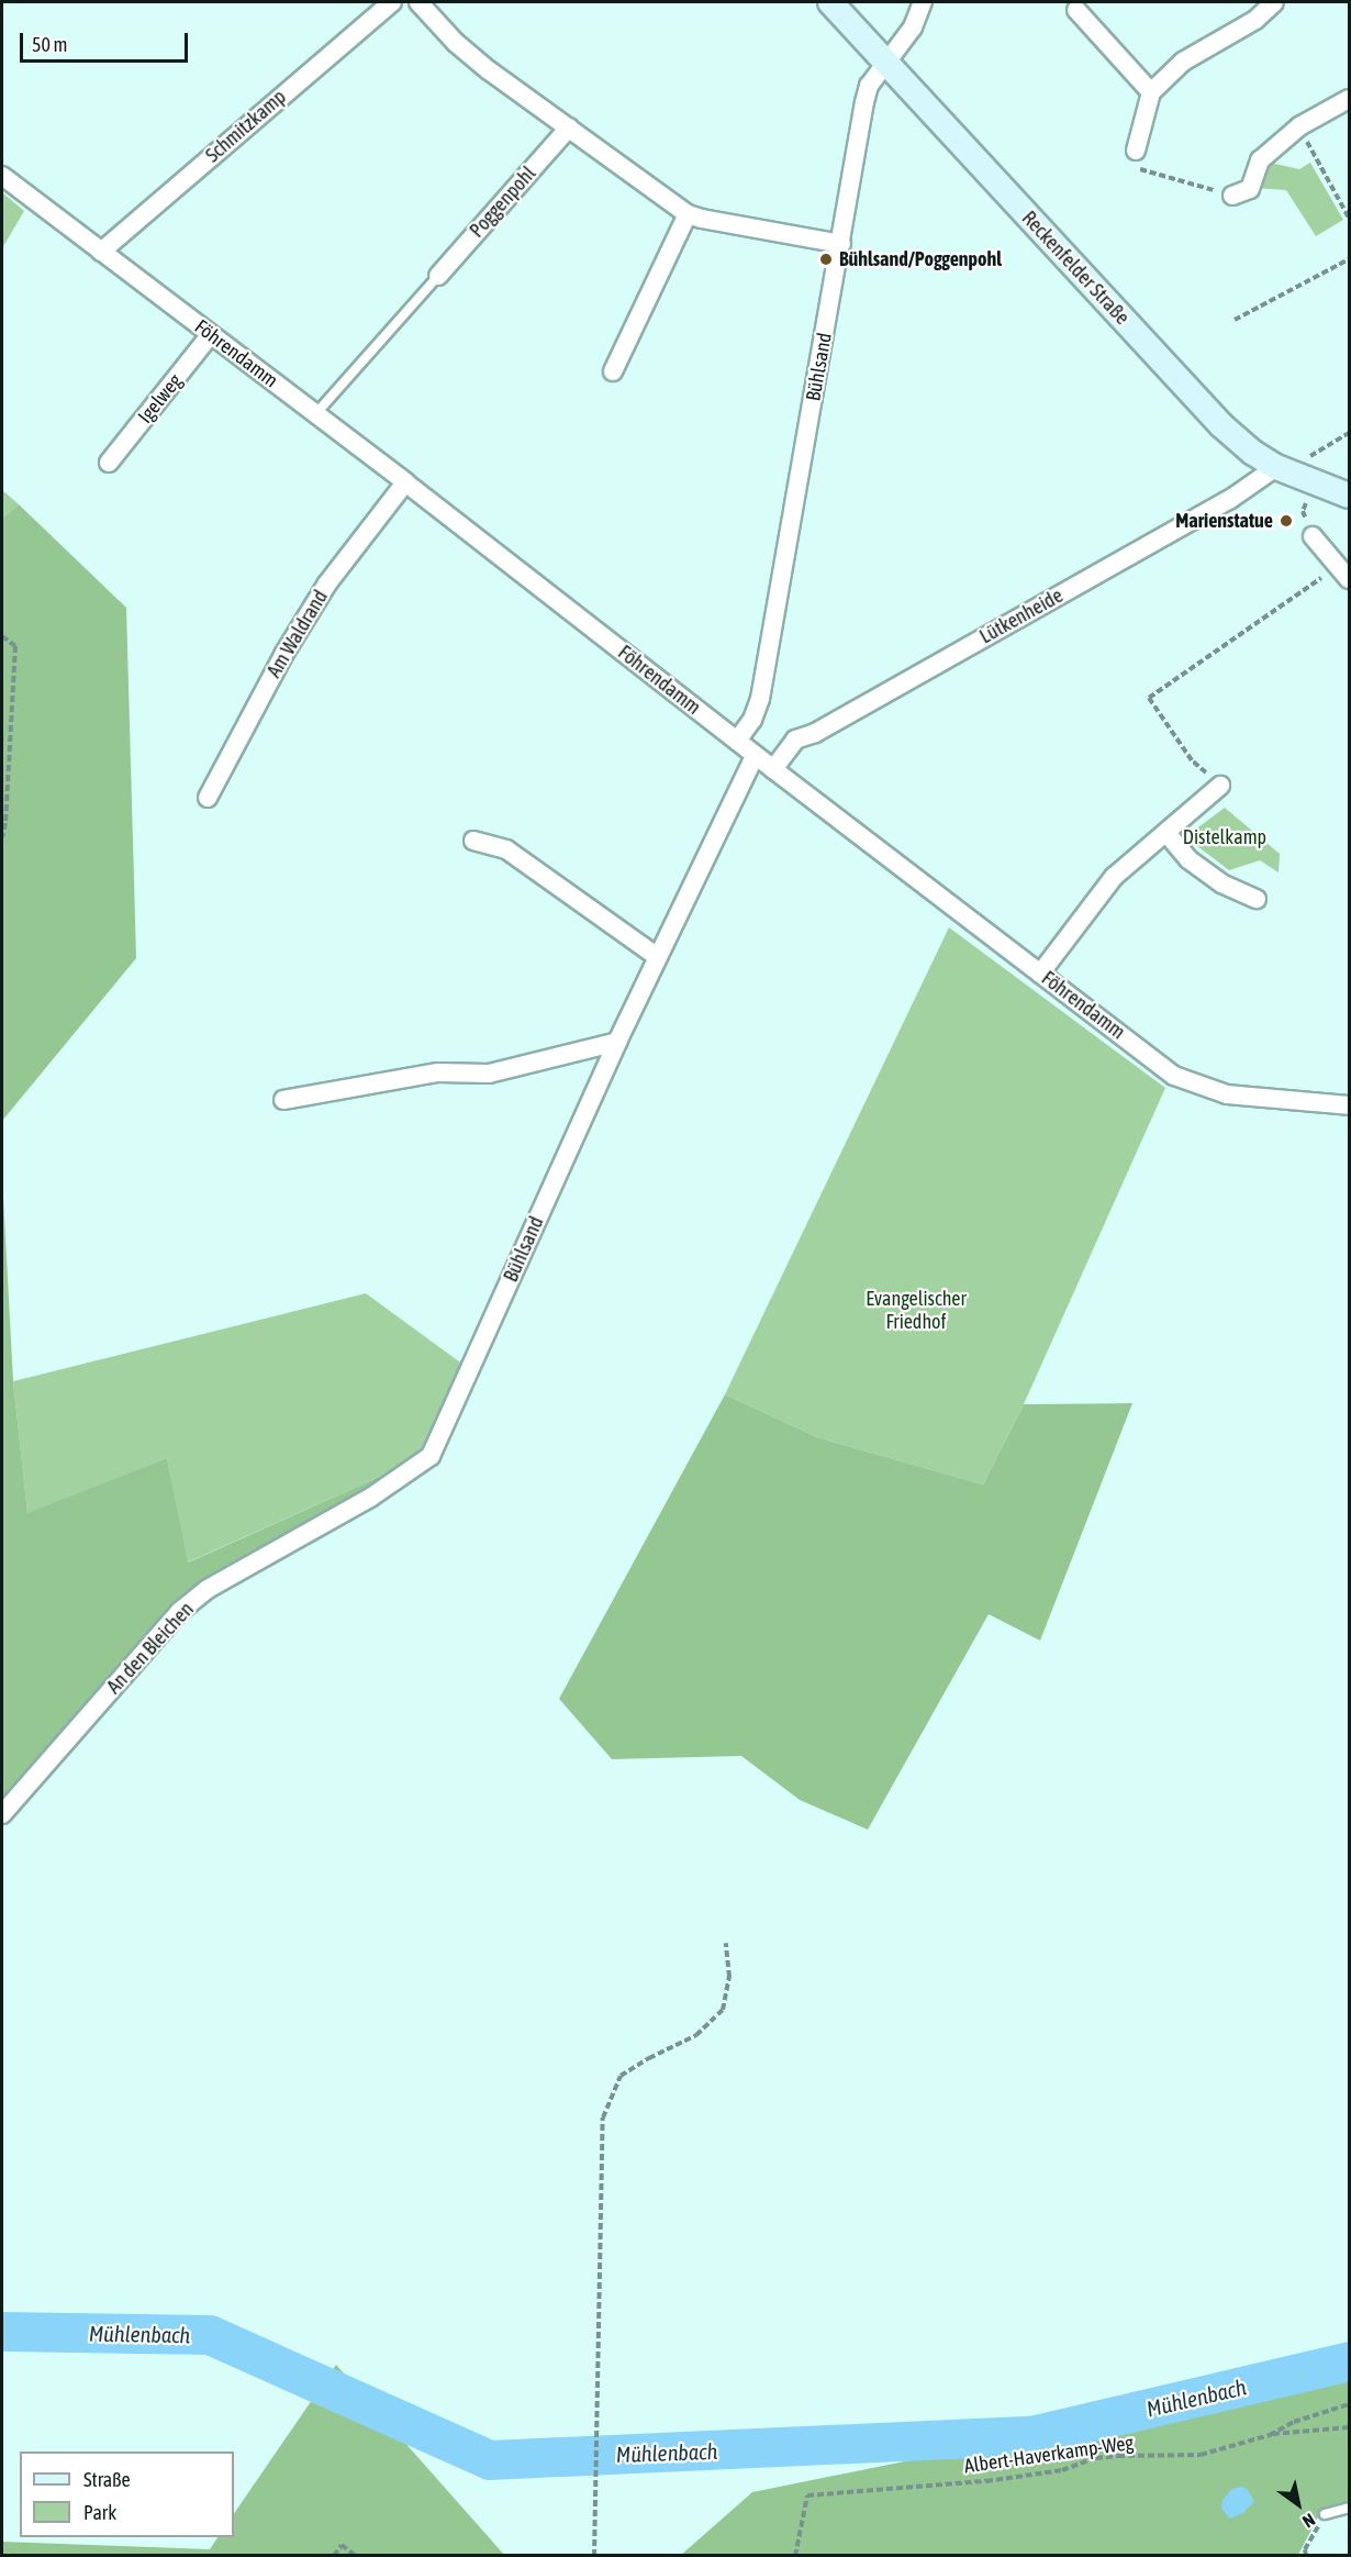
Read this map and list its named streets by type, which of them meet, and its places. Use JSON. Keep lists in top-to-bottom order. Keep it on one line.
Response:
{"streets":{"street":["Schmitzkamp","Poggenpohl","Reckenfelder Straße","Föhrendamm","Bühlsand","Igelweg","Lütkenheide","Am Waldrand","An den Bleichen"],"path":["Albert-Haverkamp-Weg"]},"crossings":[["Schmitzkamp","Föhrendamm"],["Reckenfelder Straße","Bühlsand"],["Reckenfelder Straße","Lütkenheide"],["Föhrendamm","Bühlsand"],["Föhrendamm","Igelweg"],["Föhrendamm","Lütkenheide"],["Föhrendamm","Am Waldrand"],["Bühlsand","An den Bleichen"]],"water":["Mühlenbach"],"parks":["Distelkamp","Evangelischer Friedhof"],"places":["Bühlsand/Poggenpohl","Marienstatue"],"legend":["Straße","Park"],"scale_bar":"50 m","north":"bottom right"}
